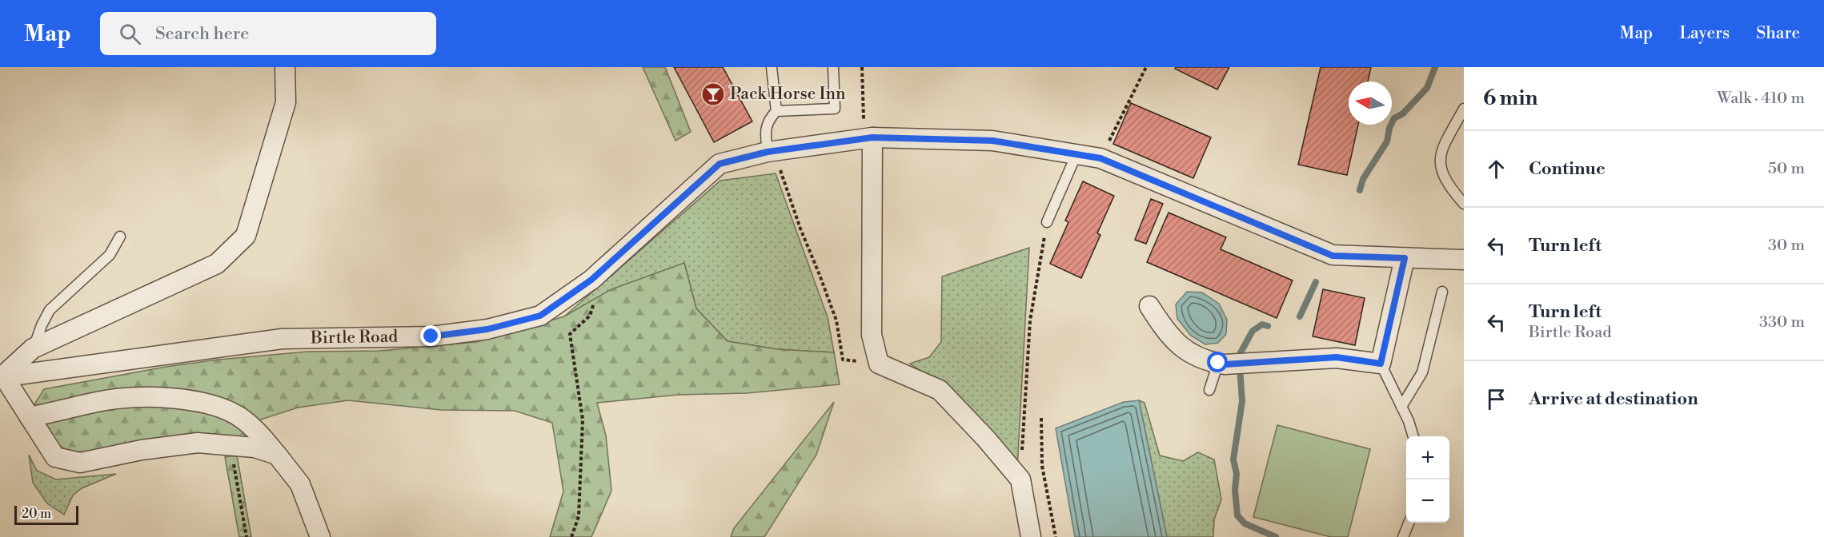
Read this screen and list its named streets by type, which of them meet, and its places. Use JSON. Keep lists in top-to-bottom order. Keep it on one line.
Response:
{"streets":{"street":["Birtle Road"]},"places":{"bar":["Pack Horse Inn"]},"scale_bar":"20 m","north":"left","page":{"header":"Map","search":"Search here","nav":["Map","Layers","Share"],"heading":["6 min","Walk · 410 m"],"list":[["Continue","50 m"],["Turn left","30 m"],["Turn left","Birtle Road","330 m"],"Arrive at destination"],"map_buttons":["+","−"],"scale":"20 m"}}
